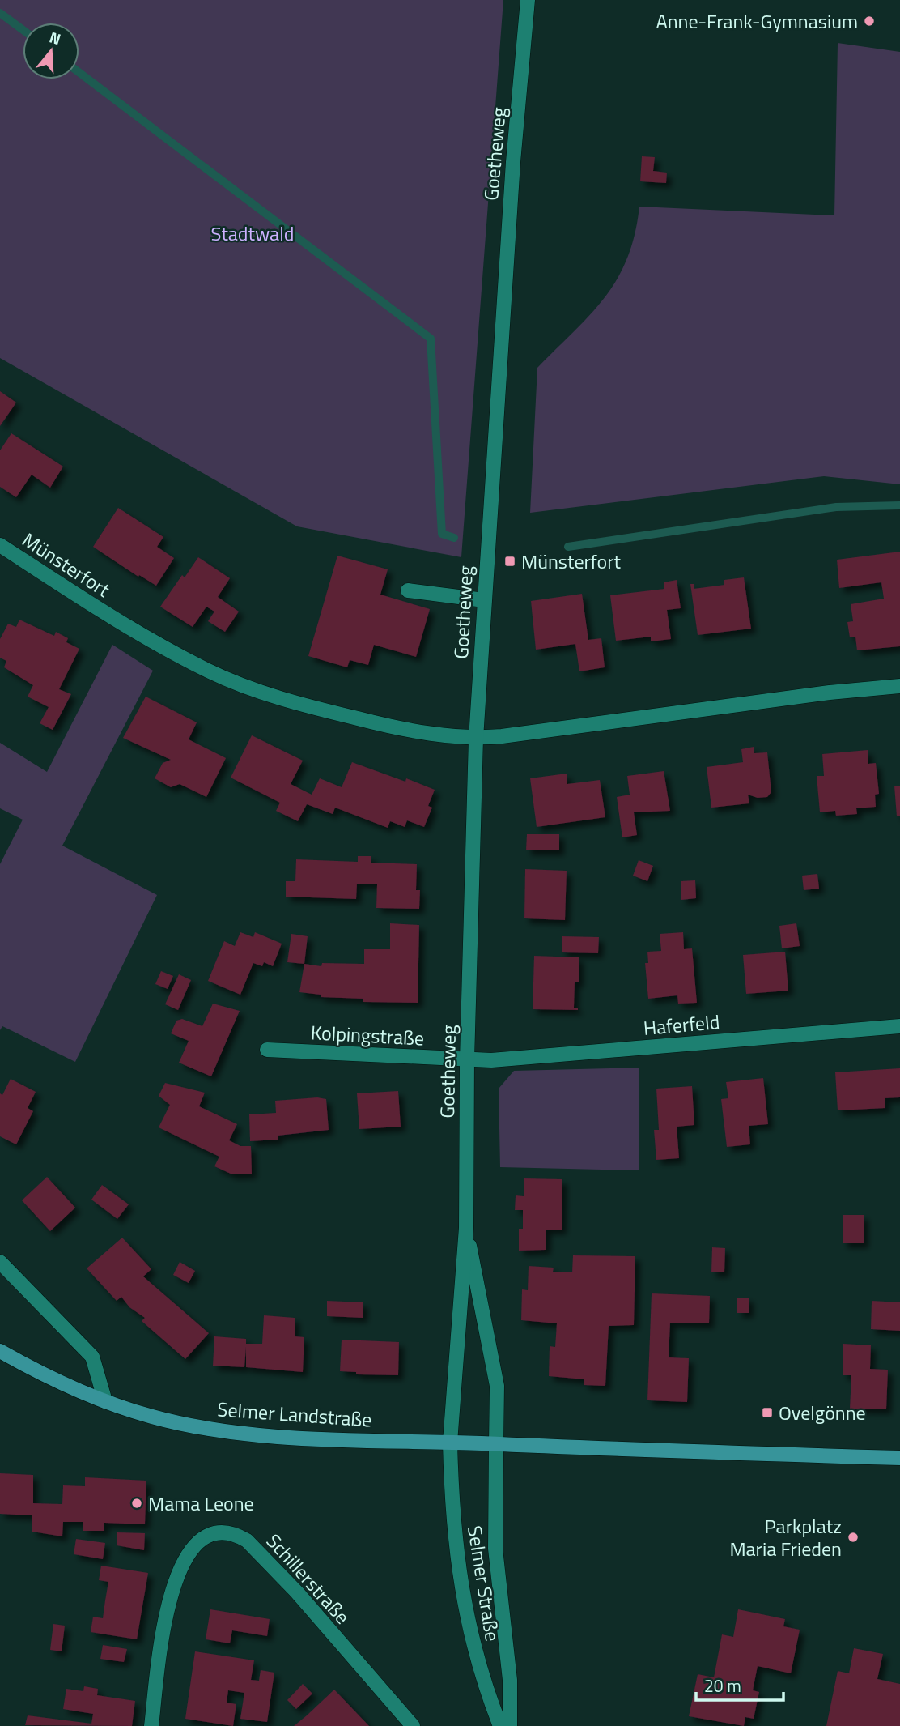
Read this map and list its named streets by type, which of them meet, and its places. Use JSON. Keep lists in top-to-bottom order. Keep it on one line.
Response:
{"streets":{"main road":["Selmer Landstraße"],"street":["Goetheweg","Münsterfort","Haferfeld","Kolpingstraße","Schillerstraße","Selmer Straße"]},"crossings":[["Goetheweg","Münsterfort"],["Goetheweg","Haferfeld"],["Goetheweg","Kolpingstraße"],["Goetheweg","Selmer Landstraße"],["Goetheweg","Selmer Straße"],["Haferfeld","Kolpingstraße"],["Selmer Landstraße","Selmer Straße"]],"parks":["Stadtwald"],"places":{"other":["Anne-Frank-Gymnasium","Mama Leone","Parkplatz Maria Frieden"],"transit":["Münsterfort","Ovelgönne"]},"scale_bar":"20 m","north":"top"}
